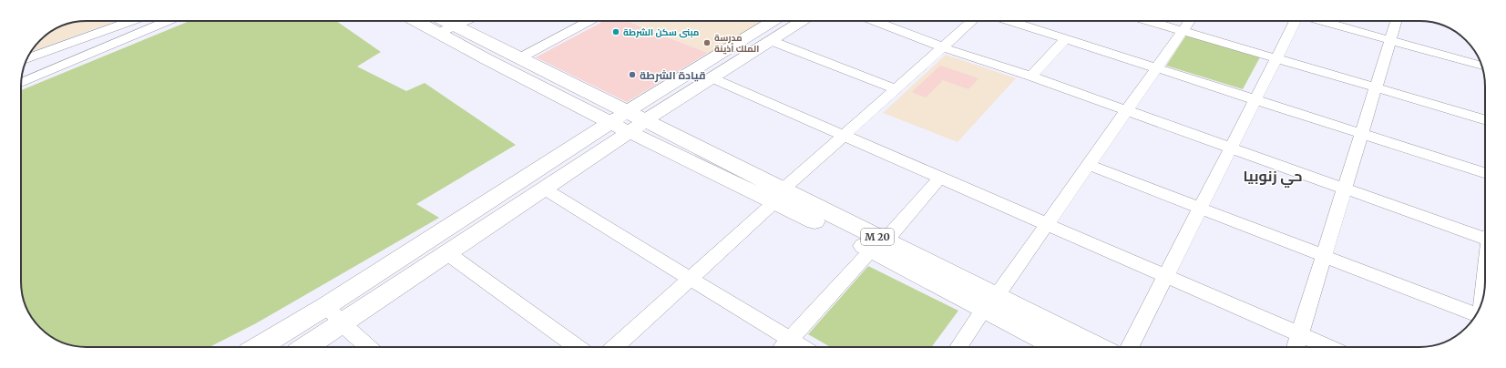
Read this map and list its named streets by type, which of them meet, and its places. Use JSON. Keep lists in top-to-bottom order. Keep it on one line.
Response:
{"streets":{"main road":["M 20"]},"districts":["حي زنوبيا"],"places":["مبنى سكن الشرطة","مدرسة الملك أذينة","قيادة الشرطة"]}
